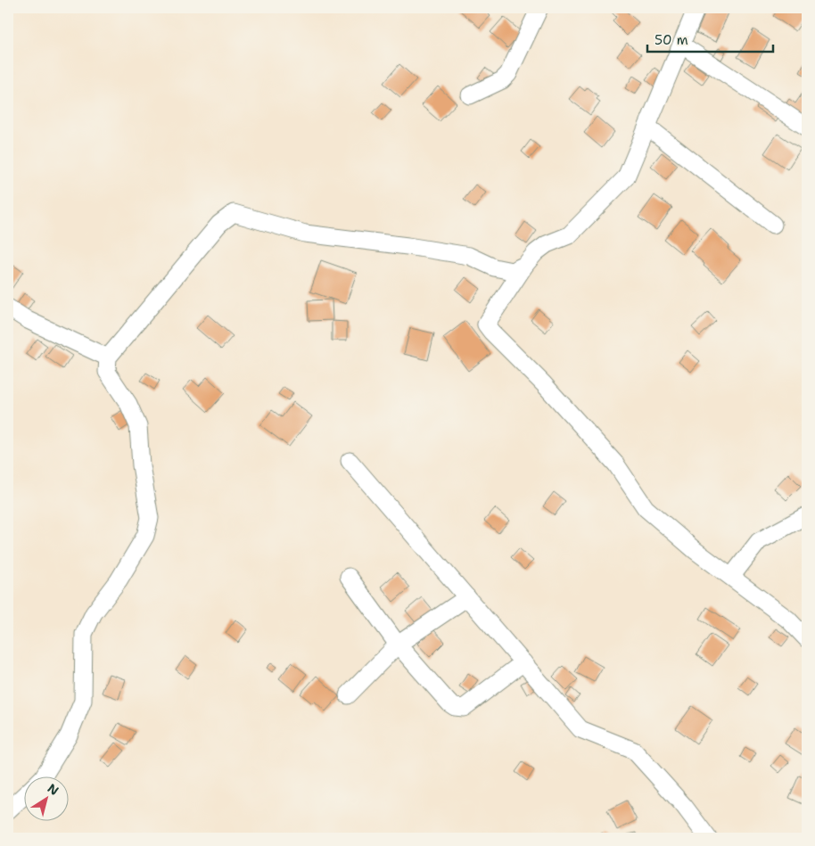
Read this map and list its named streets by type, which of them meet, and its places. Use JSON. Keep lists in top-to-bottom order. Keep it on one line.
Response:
{"scale_bar":"50 m","north":"top right"}
